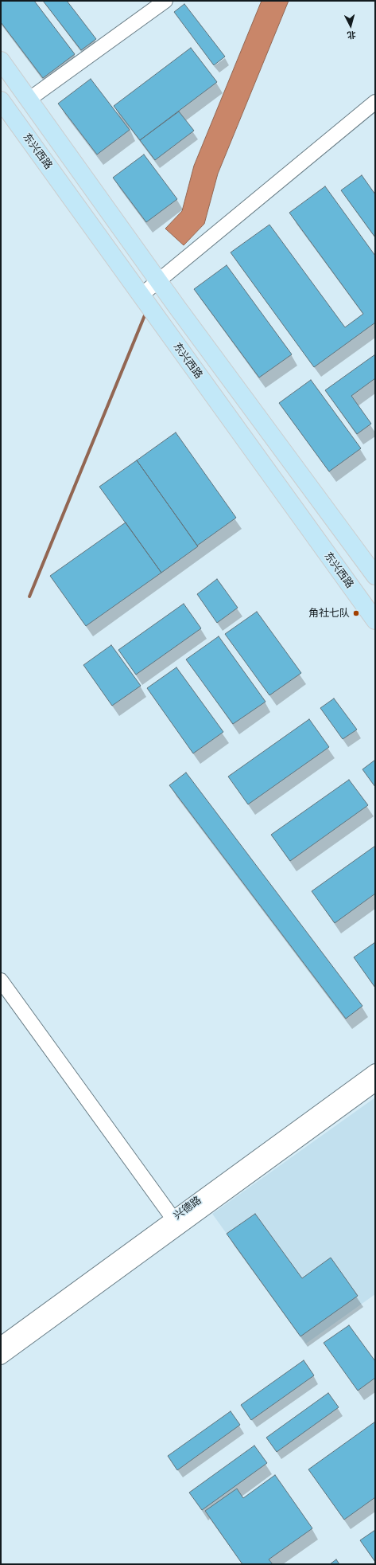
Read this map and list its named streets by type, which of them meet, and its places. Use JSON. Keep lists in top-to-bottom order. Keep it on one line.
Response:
{"streets":{"main road":["东兴西路"],"street":["兴德路"]},"places":["角社七队"],"north":"bottom"}
